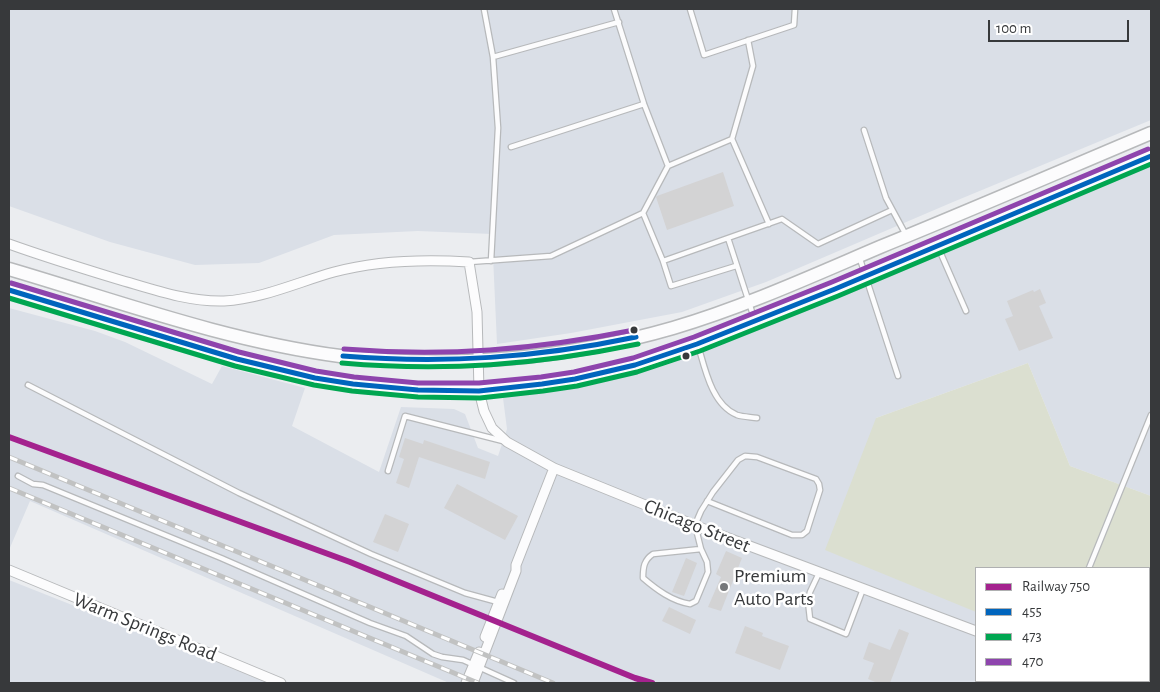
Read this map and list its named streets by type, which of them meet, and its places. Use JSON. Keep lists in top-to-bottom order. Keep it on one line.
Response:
{"streets":{"street":["Chicago Street","Warm Springs Road"]},"places":["Premium Auto Parts"],"lines":["transit line 470","transit line 455","transit line 473","rail line 750"],"legend":["Railway 750","455","473","470"],"scale_bar":"100 m"}
